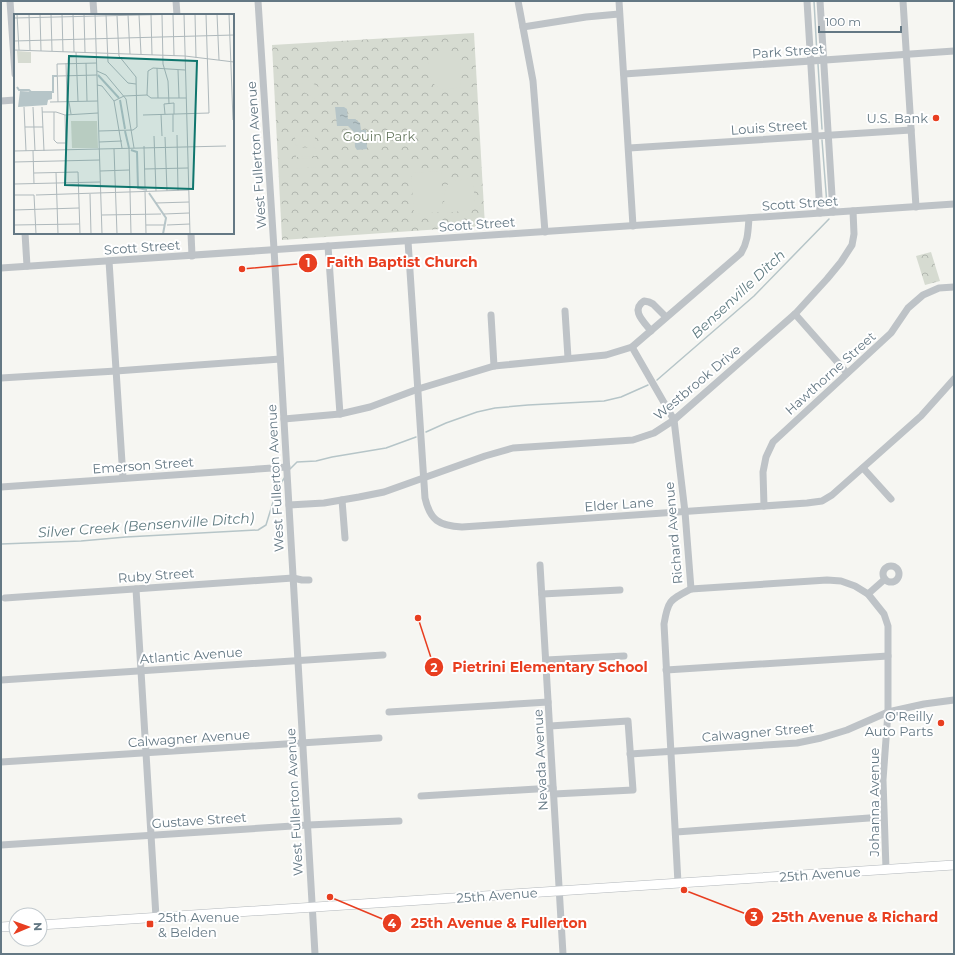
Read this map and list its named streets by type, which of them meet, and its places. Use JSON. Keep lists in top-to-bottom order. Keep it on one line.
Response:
{"streets":{"main road":["25th Avenue"],"street":["Park Street","Louis Street","West Fullerton Avenue","Scott Street","Hawthorne Street","Westbrook Drive","Emerson Street","Elder Lane","Richard Avenue","Ruby Street","Atlantic Avenue","Calwagner Street","Calwagner Avenue","Nevada Avenue","Johanna Avenue","Gustave Street"]},"crossings":[["West Fullerton Avenue","Scott Street"],["West Fullerton Avenue","Westbrook Drive"],["West Fullerton Avenue","Emerson Street"],["West Fullerton Avenue","Ruby Street"],["West Fullerton Avenue","Atlantic Avenue"],["West Fullerton Avenue","Calwagner Avenue"],["West Fullerton Avenue","Gustave Street"],["West Fullerton Avenue","25th Avenue"],["Scott Street","Westbrook Drive"],["Scott Street","Elder Lane"],["Hawthorne Street","Elder Lane"],["Westbrook Drive","Elder Lane"],["Westbrook Drive","Richard Avenue"],["Elder Lane","Richard Avenue"],["Richard Avenue","Calwagner Street"],["Richard Avenue","25th Avenue"],["Calwagner Street","Johanna Avenue"],["Nevada Avenue","25th Avenue"],["Johanna Avenue","25th Avenue"]],"water":["Bensenville Ditch","Silver Creek (Bensenville Ditch)"],"parks":["Gouin Park"],"places":{"other":["U.S. Bank","Faith Baptist Church","Pietrini Elementary School","O'Reilly Auto Parts","25th Avenue & Richard","25th Avenue & Fullerton"],"transit":["25th Avenue & Belden"]},"scale_bar":"100 m","north":"right"}
